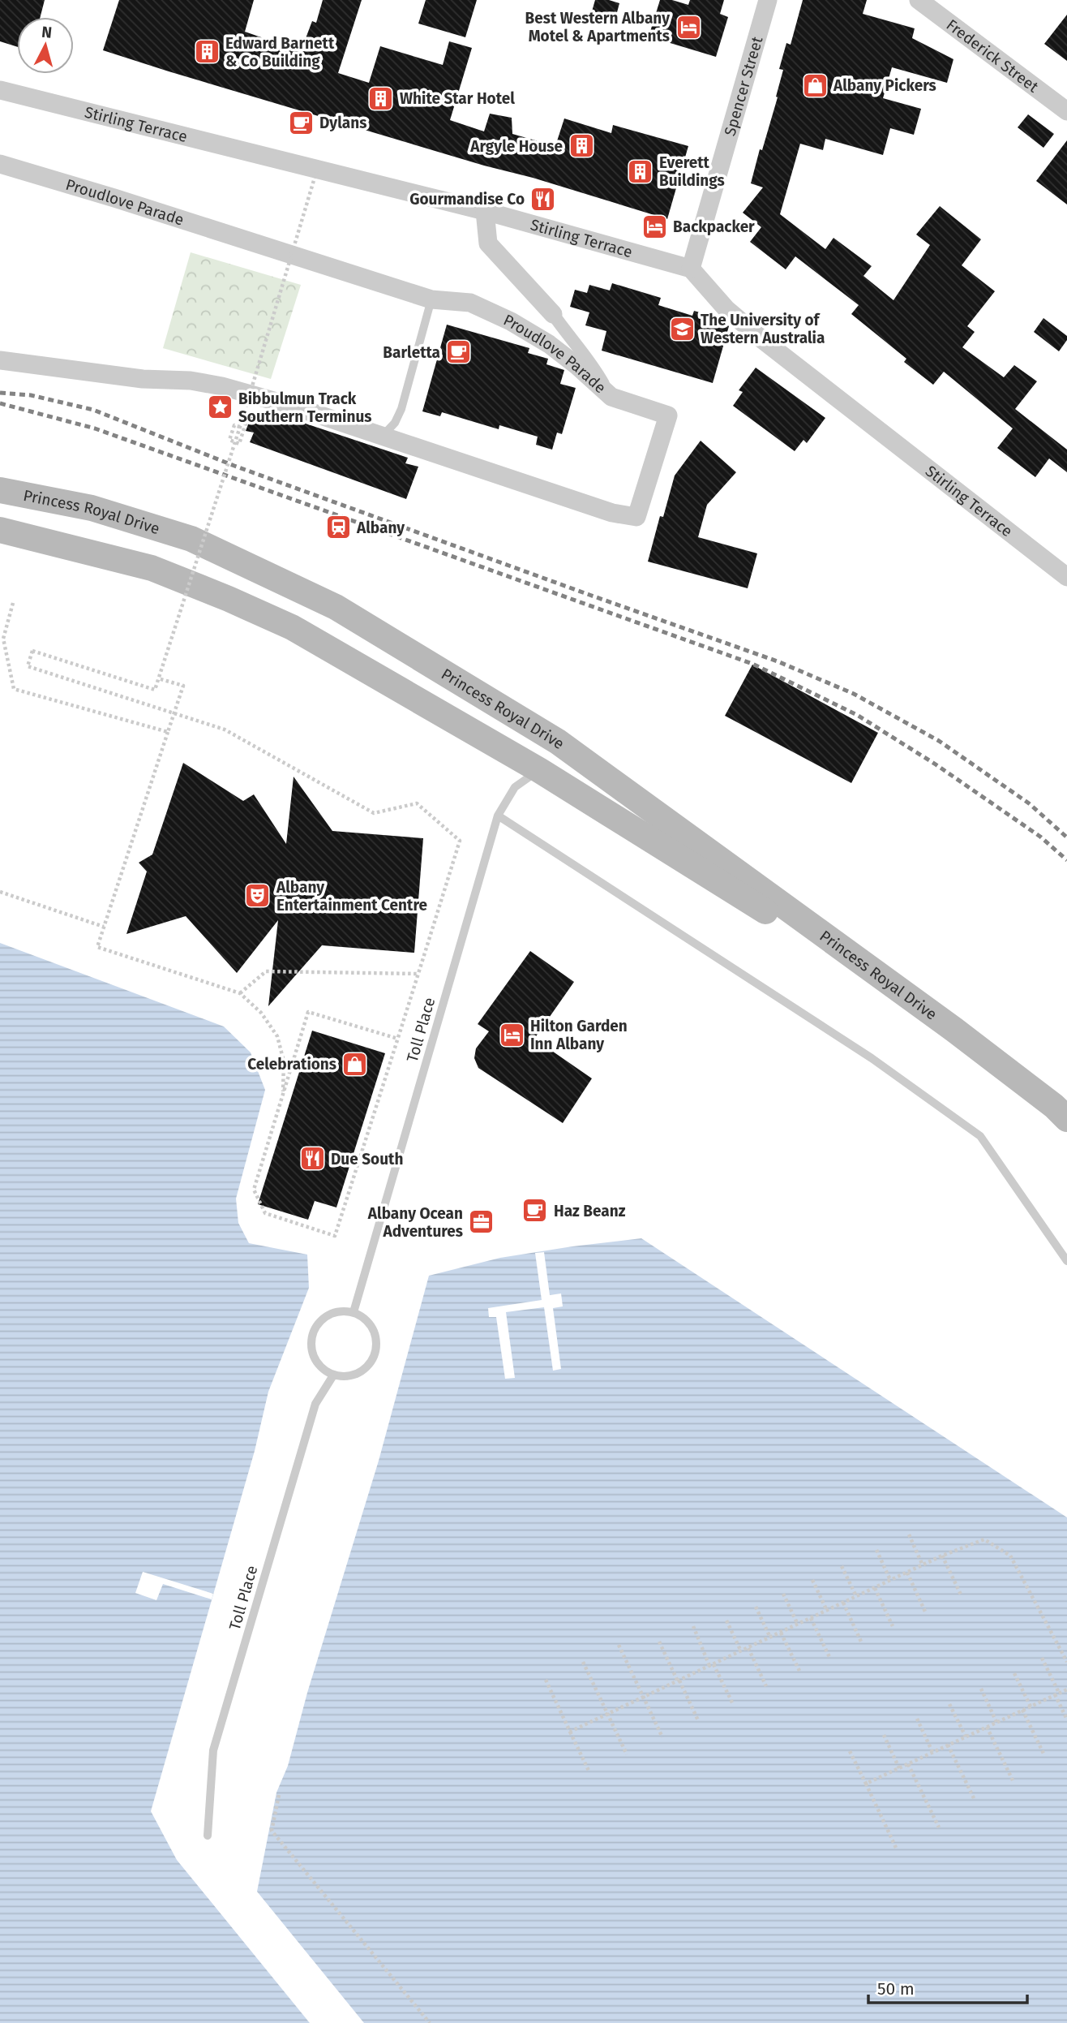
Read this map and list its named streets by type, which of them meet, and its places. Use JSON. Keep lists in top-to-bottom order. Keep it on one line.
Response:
{"streets":{"main road":["Princess Royal Drive"],"street":["Frederick Street","Spencer Street","Stirling Terrace","Proudlove Parade"],"lane":["Toll Place"]},"crossings":[["Spencer Street","Stirling Terrace"],["Princess Royal Drive","Toll Place"]],"places":{"hotel":["Best Western Albany Motel & Apartments","Backpacker","Hilton Garden Inn Albany"],"building":["Edward Barnett & Co Building","White Star Hotel","Argyle House","Everett Buildings"],"shop":["Albany Pickers","Celebrations"],"cafe":["Dylans","Barletta","Haz Beanz"],"restaurant":["Gourmandise Co","Due South"],"school or university":["The University of Western Australia"],"place":["Bibbulmun Track Southern Terminus"],"station":["Albany"],"theatre":["Albany Entertainment Centre"],"office":["Albany Ocean Adventures"]},"scale_bar":"50 m","north":"top"}
